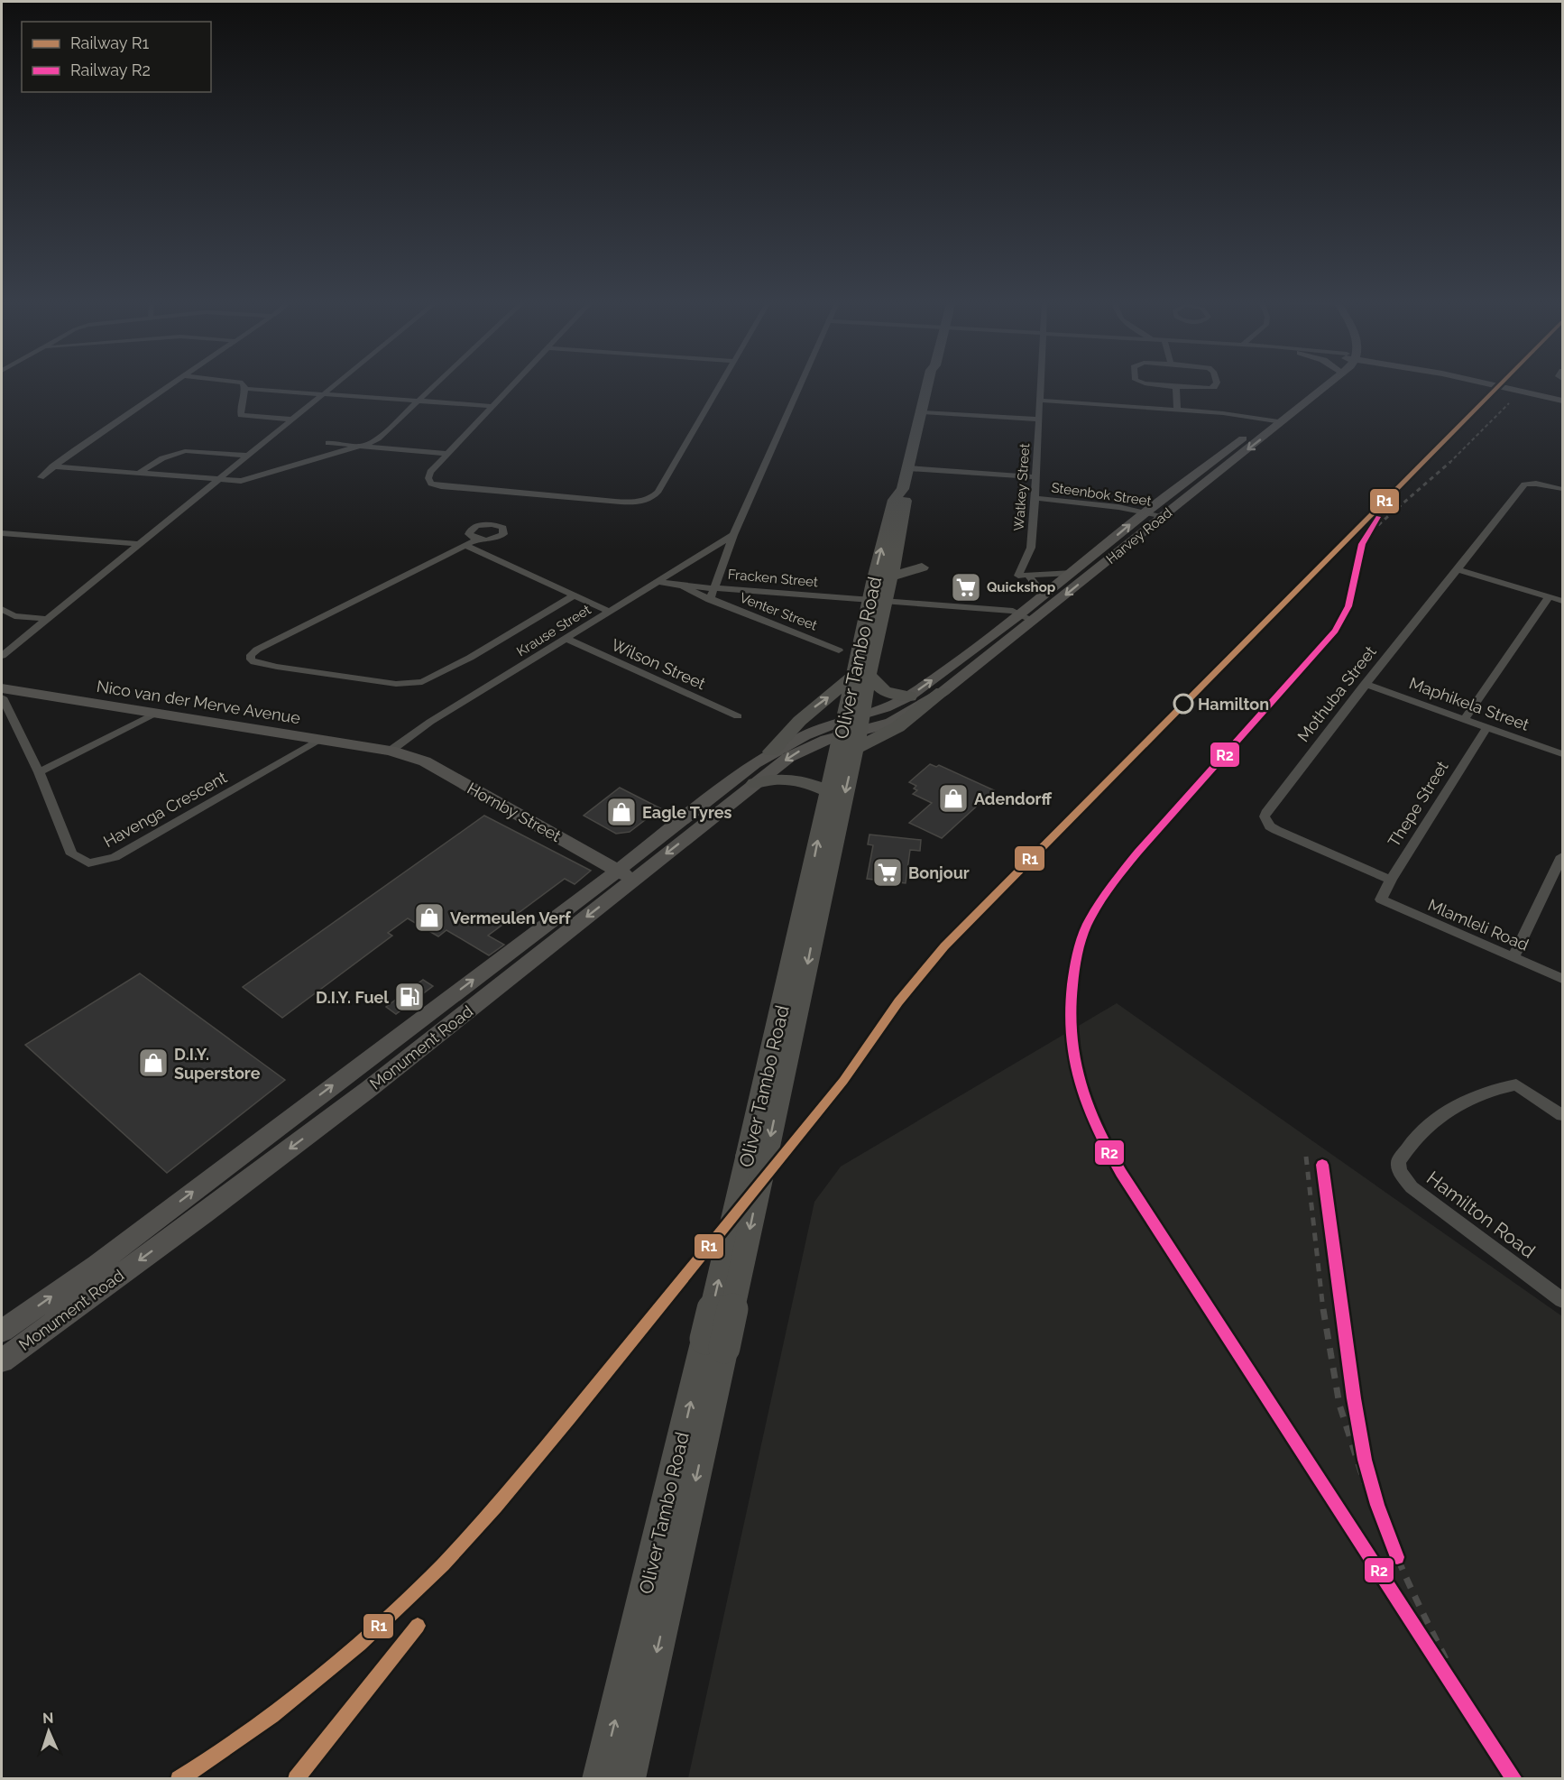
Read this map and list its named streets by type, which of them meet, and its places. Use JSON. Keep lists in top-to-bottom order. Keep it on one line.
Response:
{"streets":{"main road":["Harvey Road","Oliver Tambo Road","Nico van der Merve Avenue","Hornby Street","Monument Road"],"street":["Watkey Street","Steenbok Street","Fracken Street","Venter Street","Krause Street","Wilson Street","Mothuba Street","Maphikela Street","Thepe Street","Havenga Crescent","Mlamleli Road","Hamilton Road"]},"crossings":[["Watkey Street","Steenbok Street"],["Steenbok Street","Harvey Road"],["Harvey Road","Fracken Street"],["Harvey Road","Oliver Tambo Road"],["Harvey Road","Monument Road"],["Fracken Street","Venter Street"],["Fracken Street","Krause Street"],["Fracken Street","Oliver Tambo Road"],["Krause Street","Wilson Street"],["Krause Street","Nico van der Merve Avenue"],["Krause Street","Hornby Street"],["Oliver Tambo Road","Monument Road"],["Mothuba Street","Maphikela Street"],["Mothuba Street","Thepe Street"],["Nico van der Merve Avenue","Havenga Crescent"],["Nico van der Merve Avenue","Hornby Street"],["Maphikela Street","Thepe Street"],["Thepe Street","Mlamleli Road"],["Hornby Street","Monument Road"]],"places":{"supermarket":["Quickshop","Bonjour"],"other":["Hamilton"],"shop":["Adendorff","Eagle Tyres","Vermeulen Verf","D.I.Y. Superstore"],"fuel station":["D.I.Y. Fuel"]},"lines":["rail line R1","rail line R2"],"legend":["Railway R1","Railway R2"],"north":"top"}
